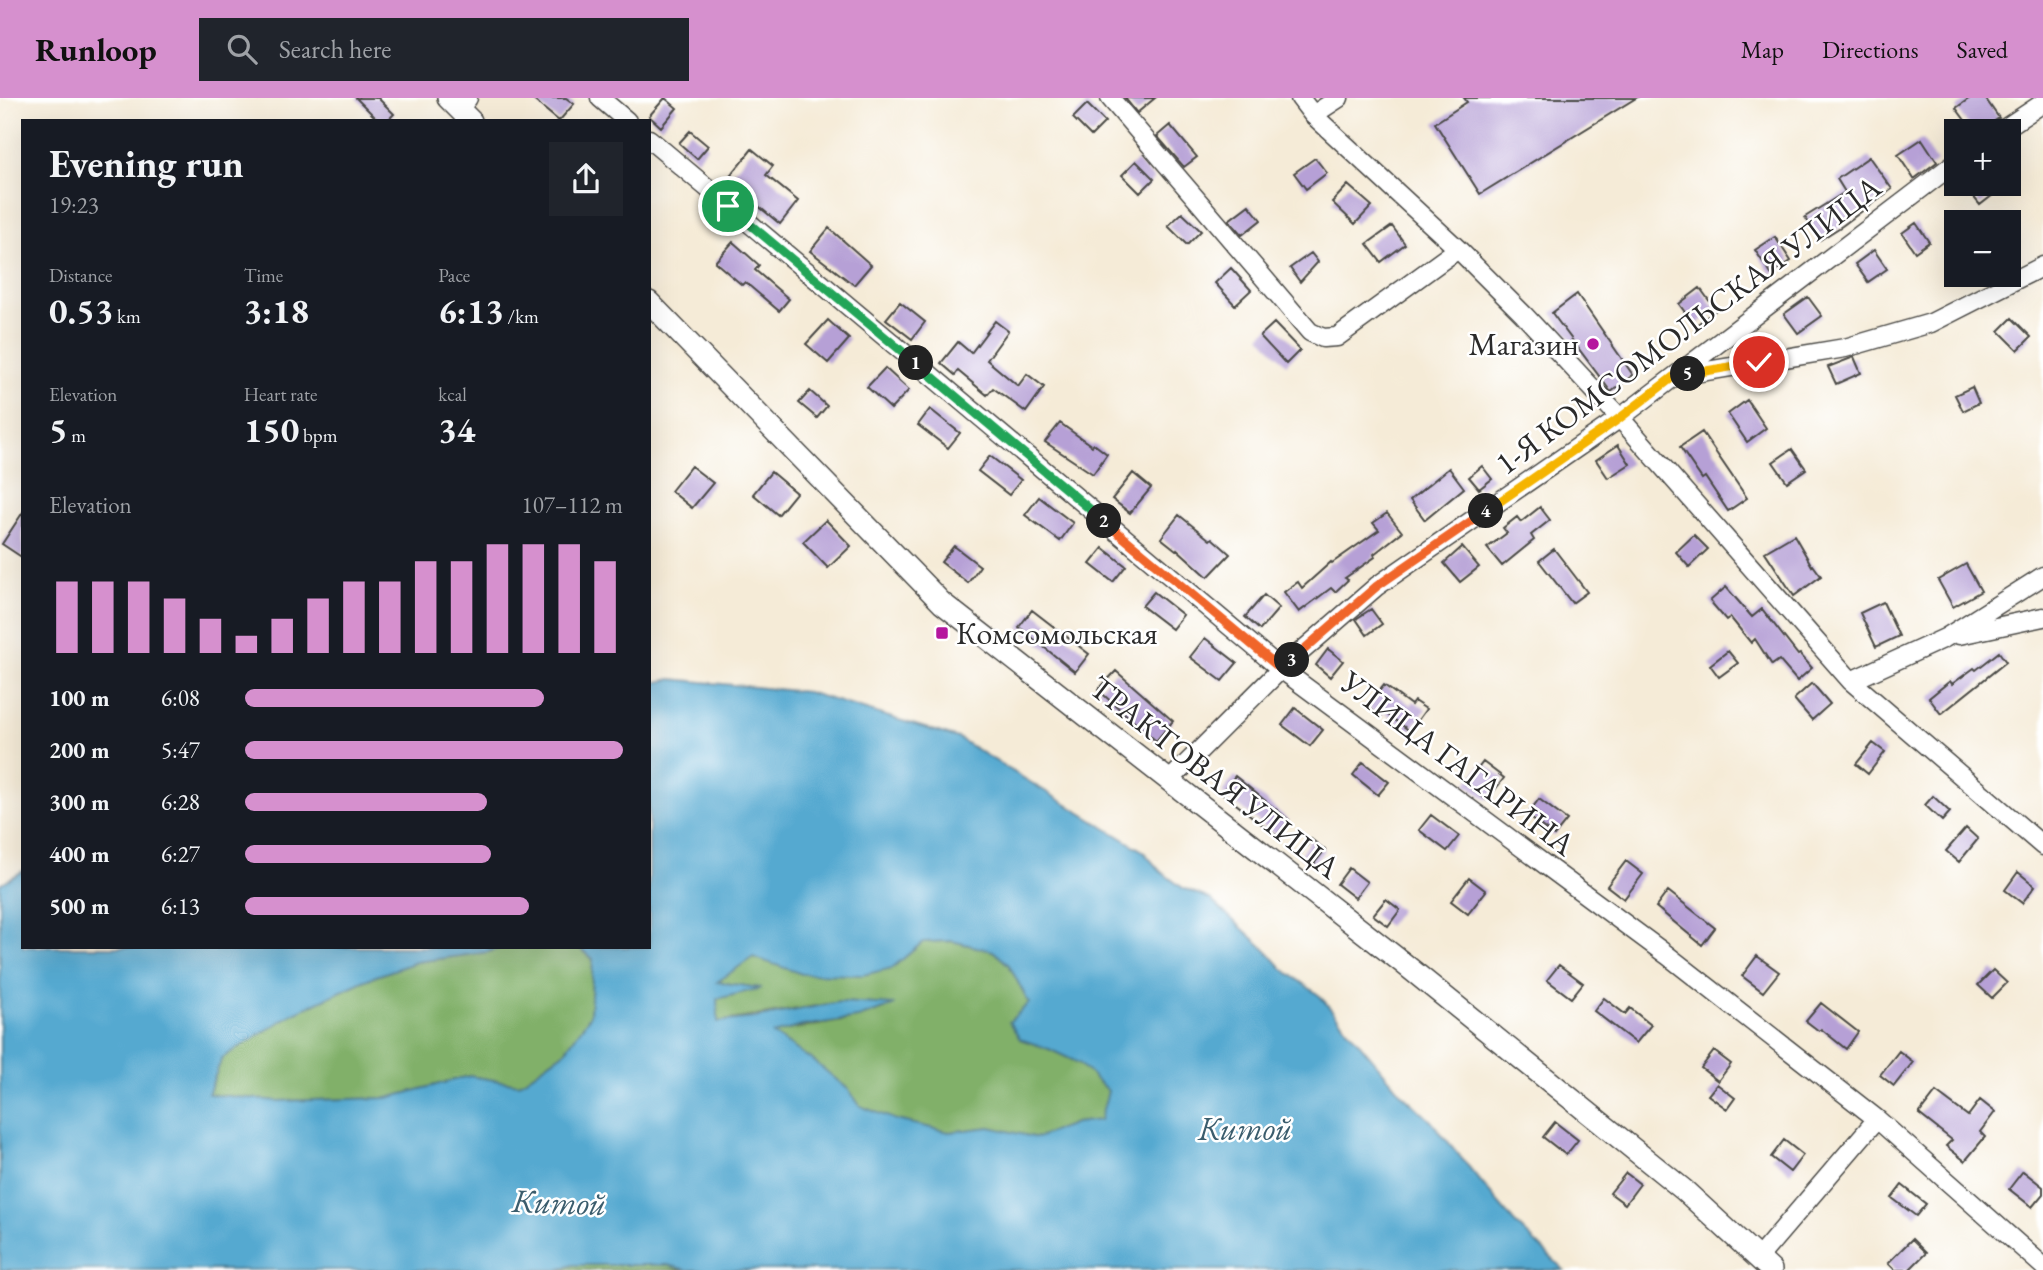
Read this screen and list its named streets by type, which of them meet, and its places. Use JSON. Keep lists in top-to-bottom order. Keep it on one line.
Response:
{"streets":{"street":["1-Я КОМСОМОЛЬСКАЯ УЛИЦА","УЛИЦА ГАГАРИНА","ТРАКТОВАЯ УЛИЦА"]},"crossings":[["1-Я КОМСОМОЛЬСКАЯ УЛИЦА","УЛИЦА ГАГАРИНА"],["1-Я КОМСОМОЛЬСКАЯ УЛИЦА","ТРАКТОВАЯ УЛИЦА"]],"water":["Китой"],"places":{"other":["Магазин"],"transit":["Комсомольская"]},"page":{"header":"Runloop","search":"Search here","nav":["Map","Directions","Saved"],"map_buttons":["+","−"],"heading":["Evening run","19:23"],"stats":[["Distance","0.53 km"],["Time","3:18"],["Pace","6:13 /km"],["Elevation","5 m"],["Heart rate","150 bpm"],["kcal","34"]],"pins":["1","5","4","2","3"],"chart":["Elevation","107–112 m"],"list":[{"name":"100 m","note":"6:08"},{"name":"200 m","note":"5:47"},{"name":"300 m","note":"6:28"},{"name":"400 m","note":"6:27"},{"name":"500 m","note":"6:13"}]}}
